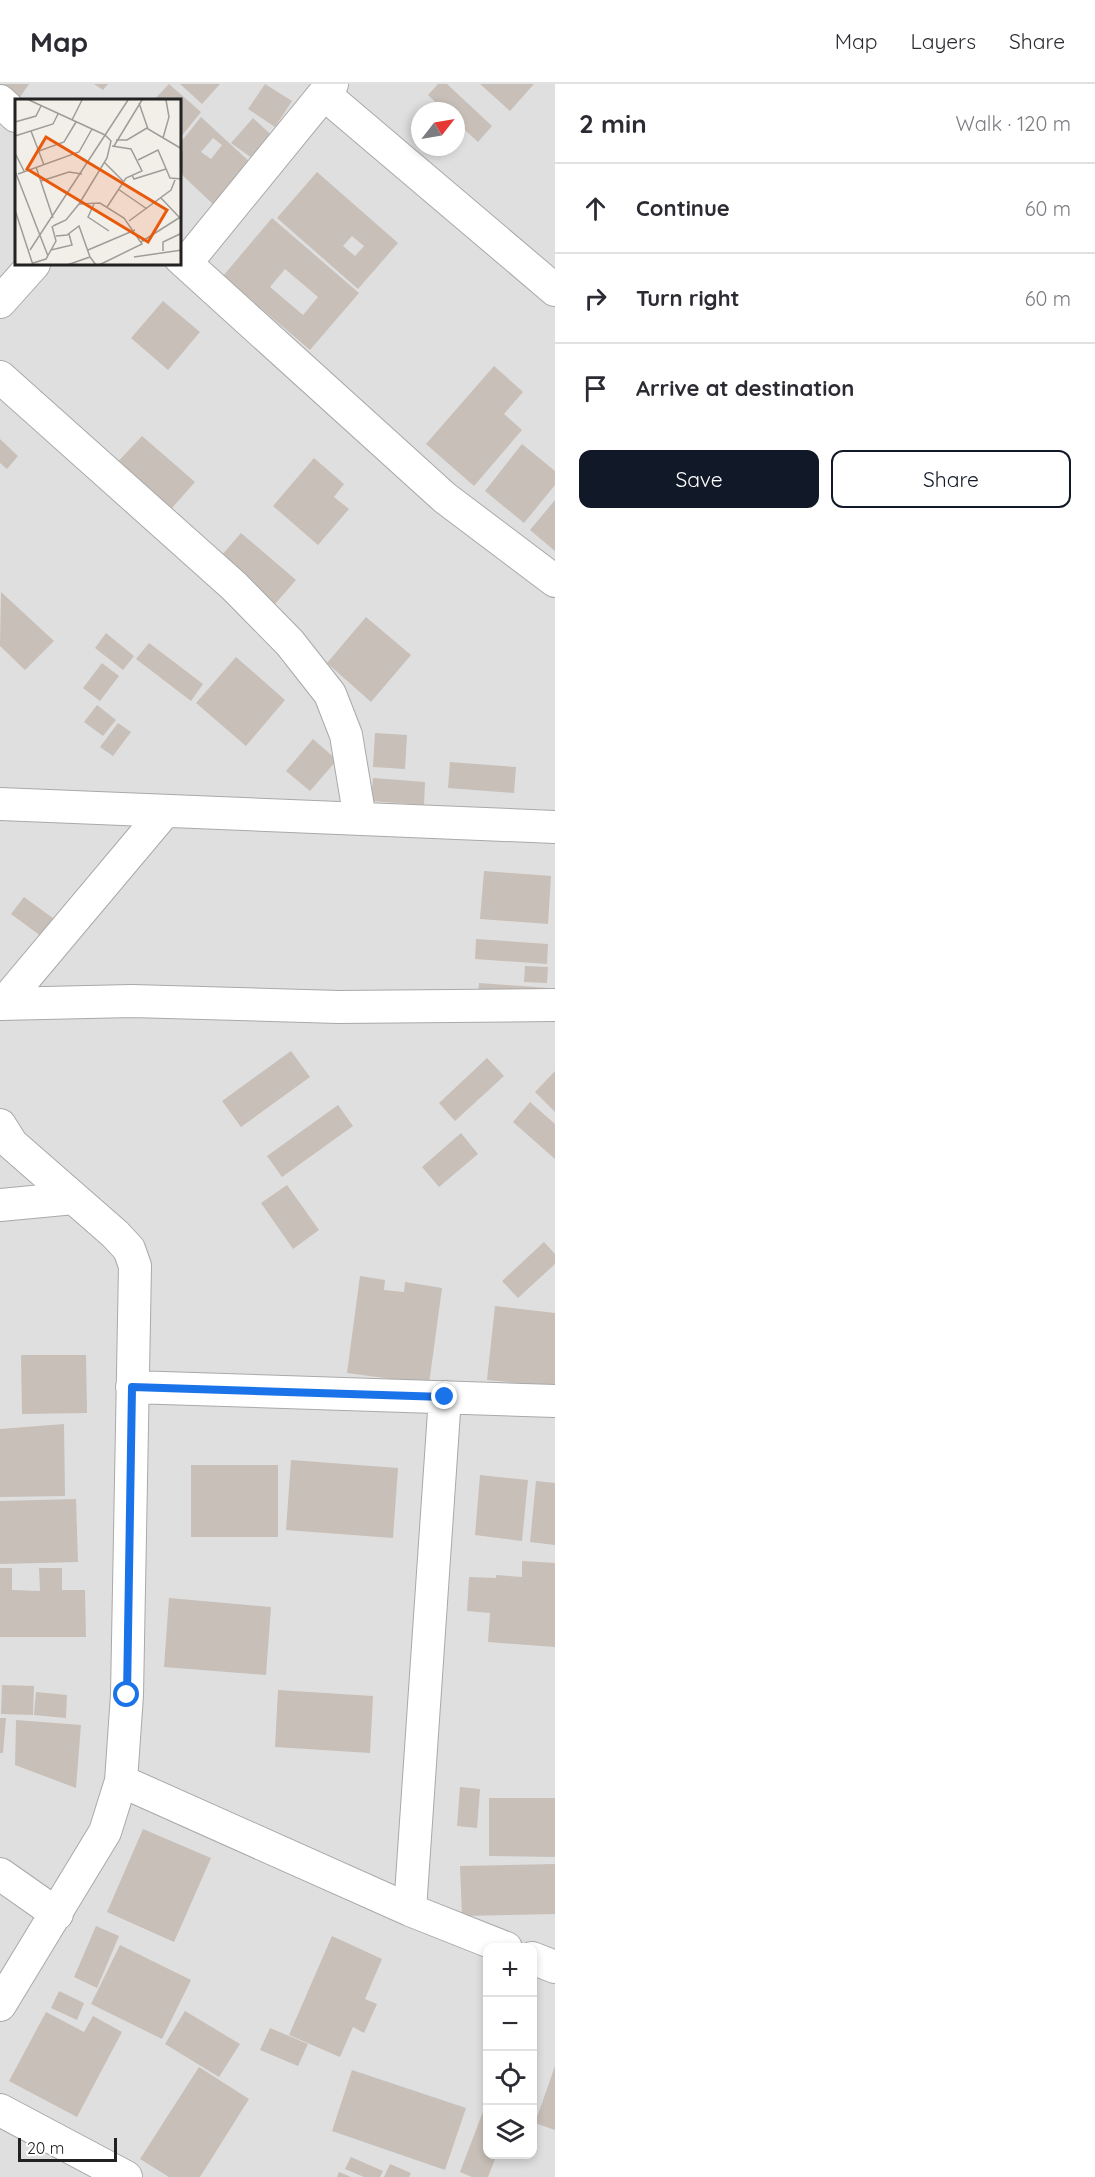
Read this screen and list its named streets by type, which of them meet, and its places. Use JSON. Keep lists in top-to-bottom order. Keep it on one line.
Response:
{"scale_bar":"20 m","north":"top right","page":{"header":"Map","nav":["Map","Layers","Share"],"heading":["2 min","Walk · 120 m"],"list":[["Continue","60 m"],["Turn right","60 m"],"Arrive at destination"],"buttons":["Save","Share"],"map_buttons":["+","−"],"scale":"20 m"}}
